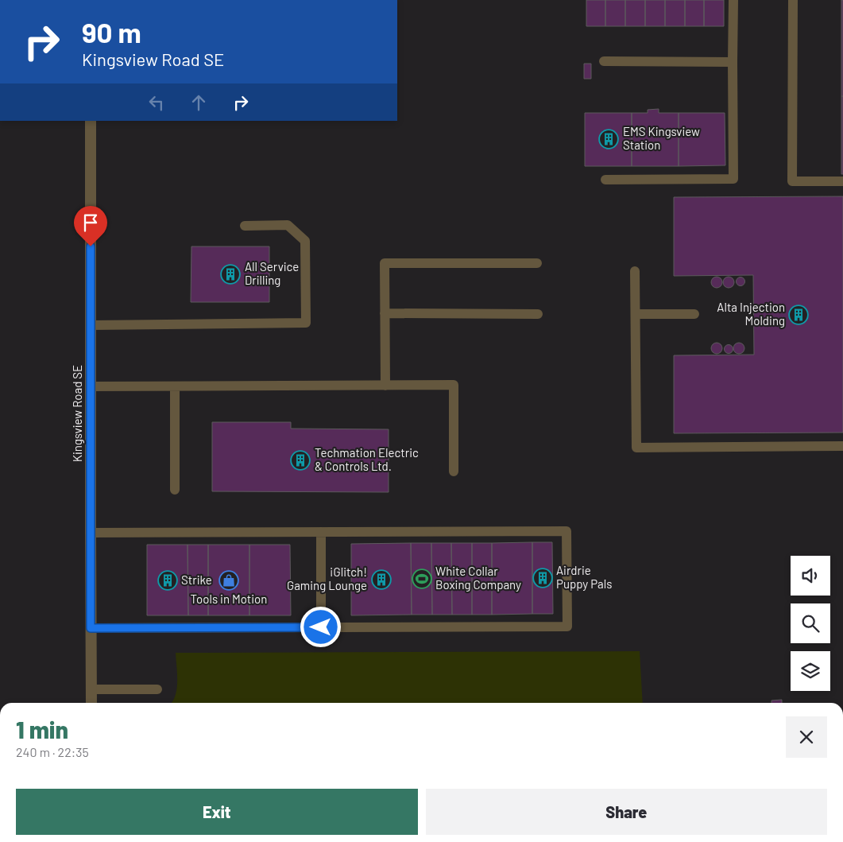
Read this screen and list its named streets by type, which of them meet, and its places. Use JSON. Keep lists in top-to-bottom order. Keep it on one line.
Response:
{"streets":{"street":["Kingsview Road SE"]},"places":{"building":["EMS Kingsview Station","All Service Drilling","Alta Injection Molding","Techmation Electric & Controls Ltd.","Airdrie Puppy Pals","¡Glitch! Gaming Lounge","Strike"],"sports":["White Collar Boxing Company"],"shop":["Tools in Motion"]},"page":{"turn":["90 m","Kingsview Road SE"],"heading":["1 min","240 m · 22:35"],"buttons":["Exit","Share"]}}
